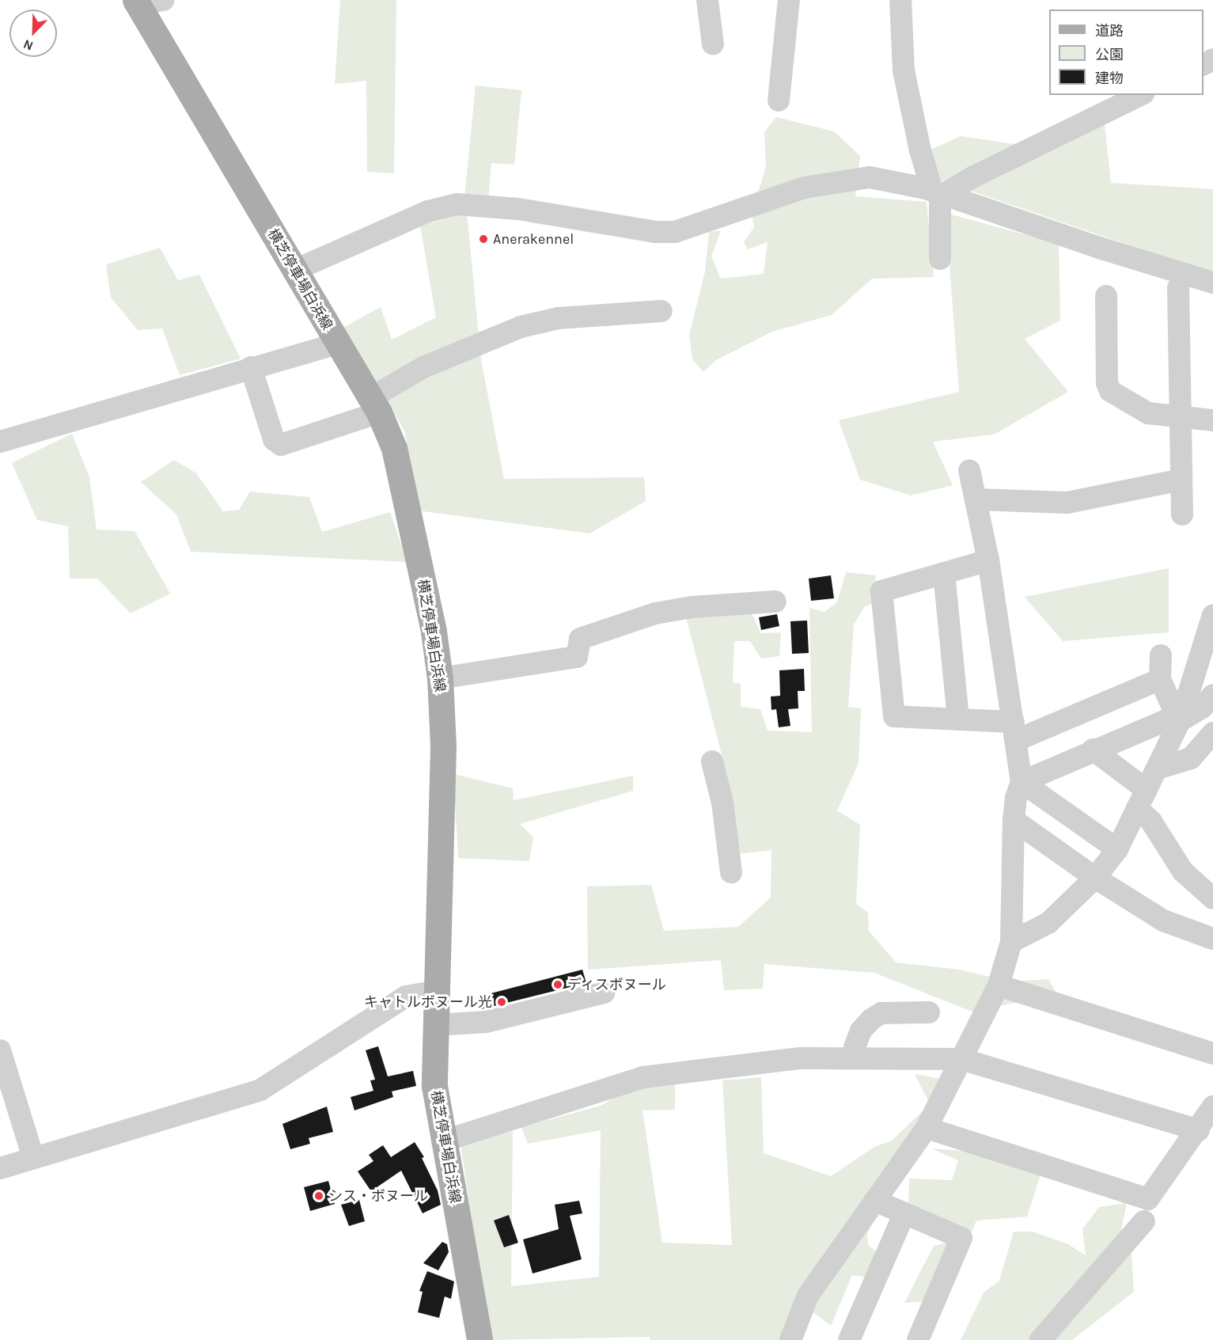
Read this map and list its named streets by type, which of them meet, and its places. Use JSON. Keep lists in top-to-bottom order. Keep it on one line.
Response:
{"streets":{"main road":["横芝停車場白浜線"]},"places":["Anerakennel","ディスボヌール","キャトルボヌール光","シス・ボヌール"],"legend":["道路","公園","建物"],"north":"bottom left"}
